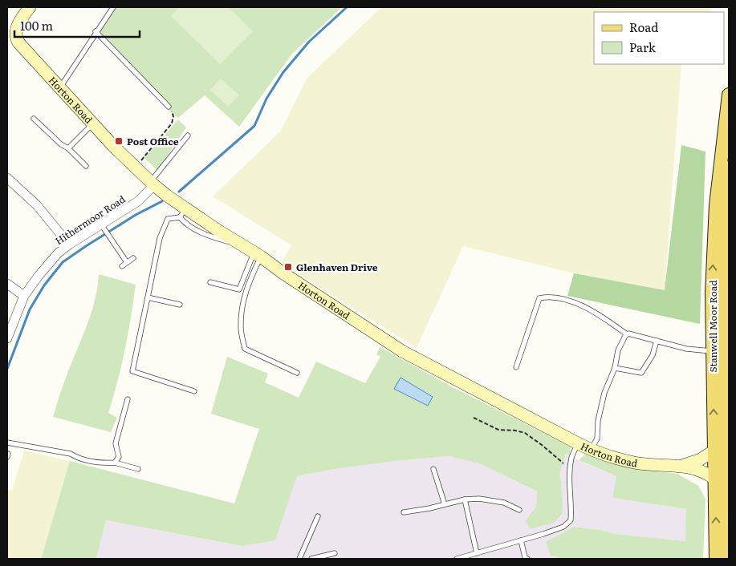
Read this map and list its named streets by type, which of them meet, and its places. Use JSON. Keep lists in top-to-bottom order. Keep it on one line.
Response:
{"streets":{"main road":["Stanwell Moor Road"],"street":["Horton Road","Hithermoor Road"]},"crossings":[["Horton Road","Hithermoor Road"],["Horton Road","Stanwell Moor Road"]],"places":{"transit":["Post Office","Glenhaven Drive"]},"legend":["Road","Park"],"scale_bar":"100 m"}
